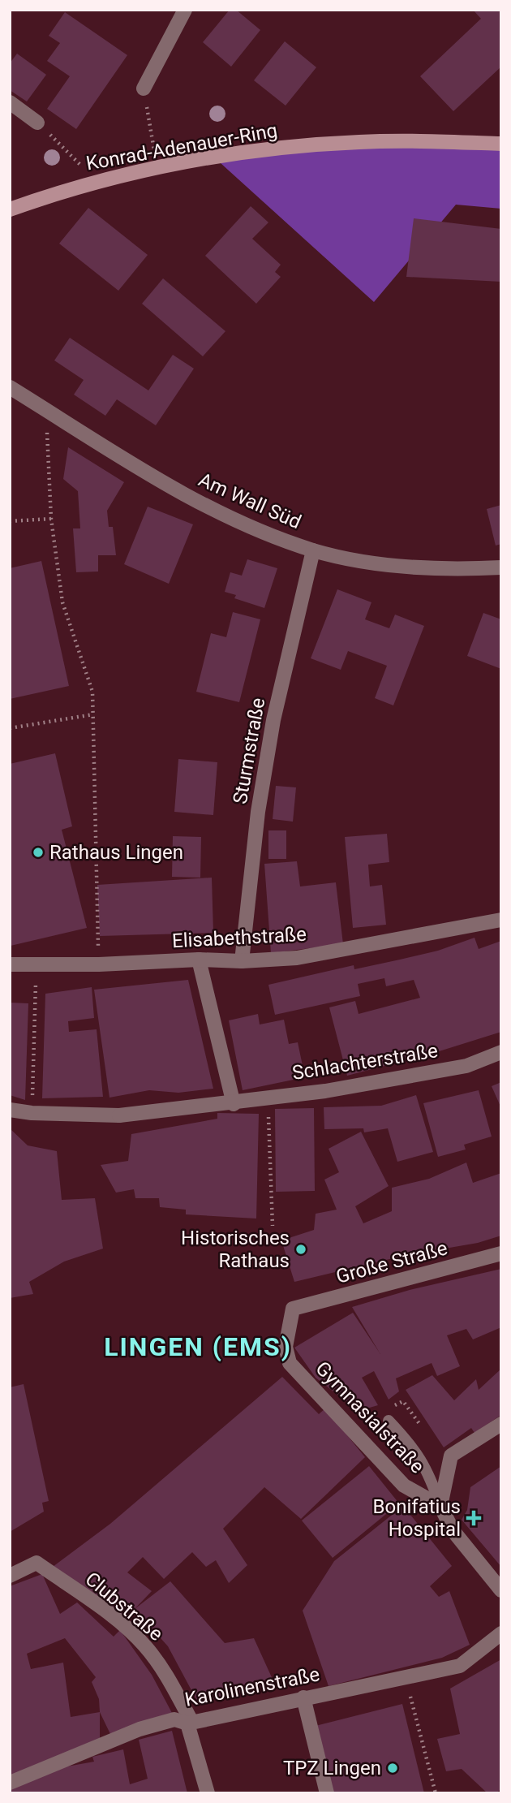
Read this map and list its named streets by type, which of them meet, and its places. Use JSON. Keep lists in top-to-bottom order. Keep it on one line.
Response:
{"streets":{"main road":["Konrad-Adenauer-Ring"],"street":["Am Wall Süd","Sturmstraße","Elisabethstraße","Schlachterstraße","Große Straße","Gymnasialstraße","Clubstraße","Karolinenstraße"]},"crossings":[["Am Wall Süd","Sturmstraße"],["Sturmstraße","Elisabethstraße"],["Große Straße","Gymnasialstraße"],["Clubstraße","Karolinenstraße"]],"districts":["LINGEN (EMS)"],"places":{"other":["Rathaus Lingen","Historisches Rathaus","TPZ Lingen"],"health":["Bonifatius Hospital"]}}
